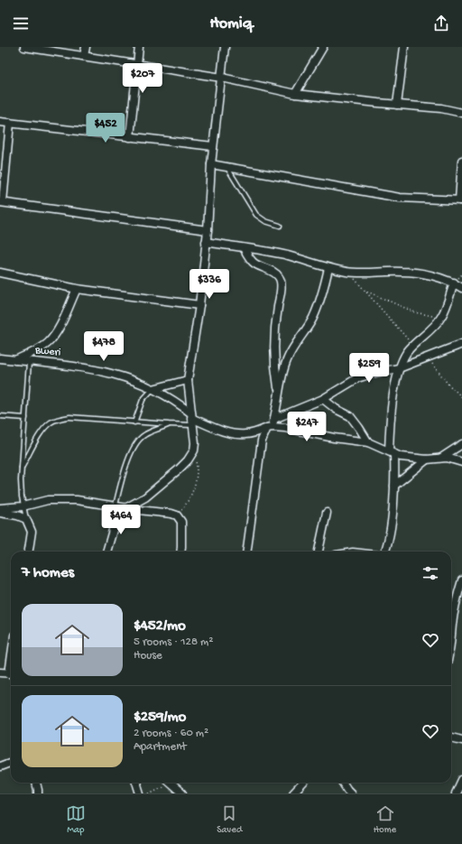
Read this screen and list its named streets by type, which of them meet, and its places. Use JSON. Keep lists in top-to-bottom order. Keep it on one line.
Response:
{"streets":{"street":["Bweri"]},"page":{"header":"Homiq","price":["$207","$452","$336","$478","$259","$247","$464"],"heading":"7 homes","list":[{"name":"$452/mo","note":"5 rooms · 128 m² · House"},{"name":"$259/mo","note":"2 rooms · 60 m² · Apartment"}],"tabs":["Map","Saved","Home"]}}
